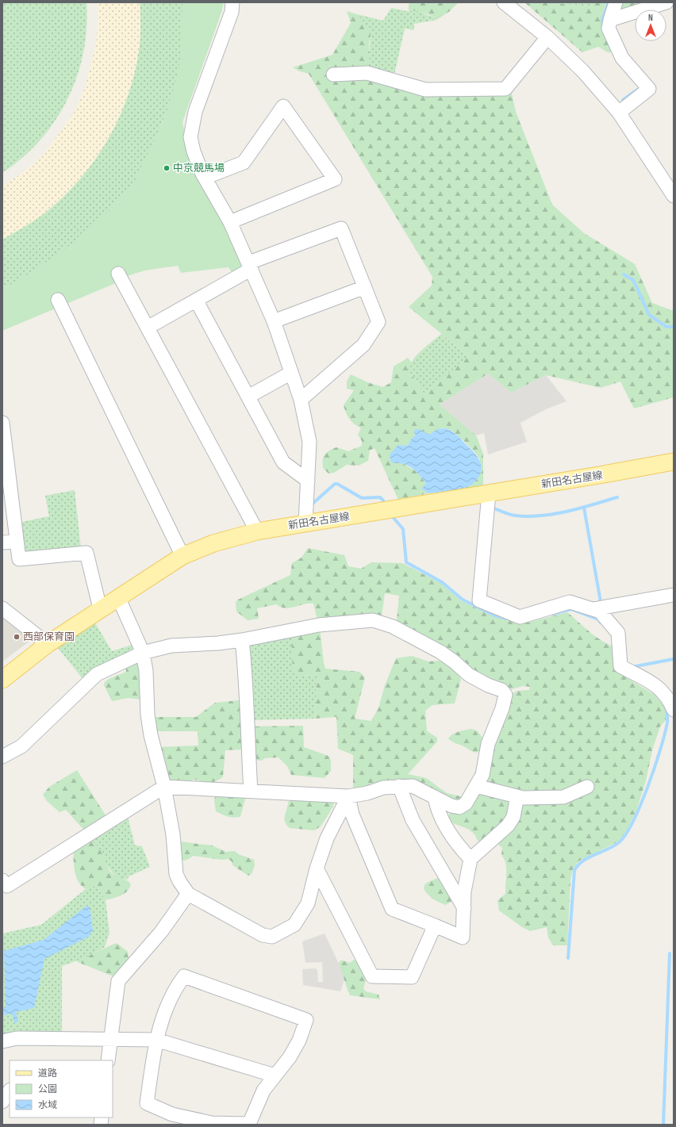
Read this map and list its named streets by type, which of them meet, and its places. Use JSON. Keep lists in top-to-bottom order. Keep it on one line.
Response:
{"streets":{"main road":["新田名古屋線"]},"places":["中京競馬場","西部保育園"],"legend":["道路","公園","水域"],"north":"top"}
